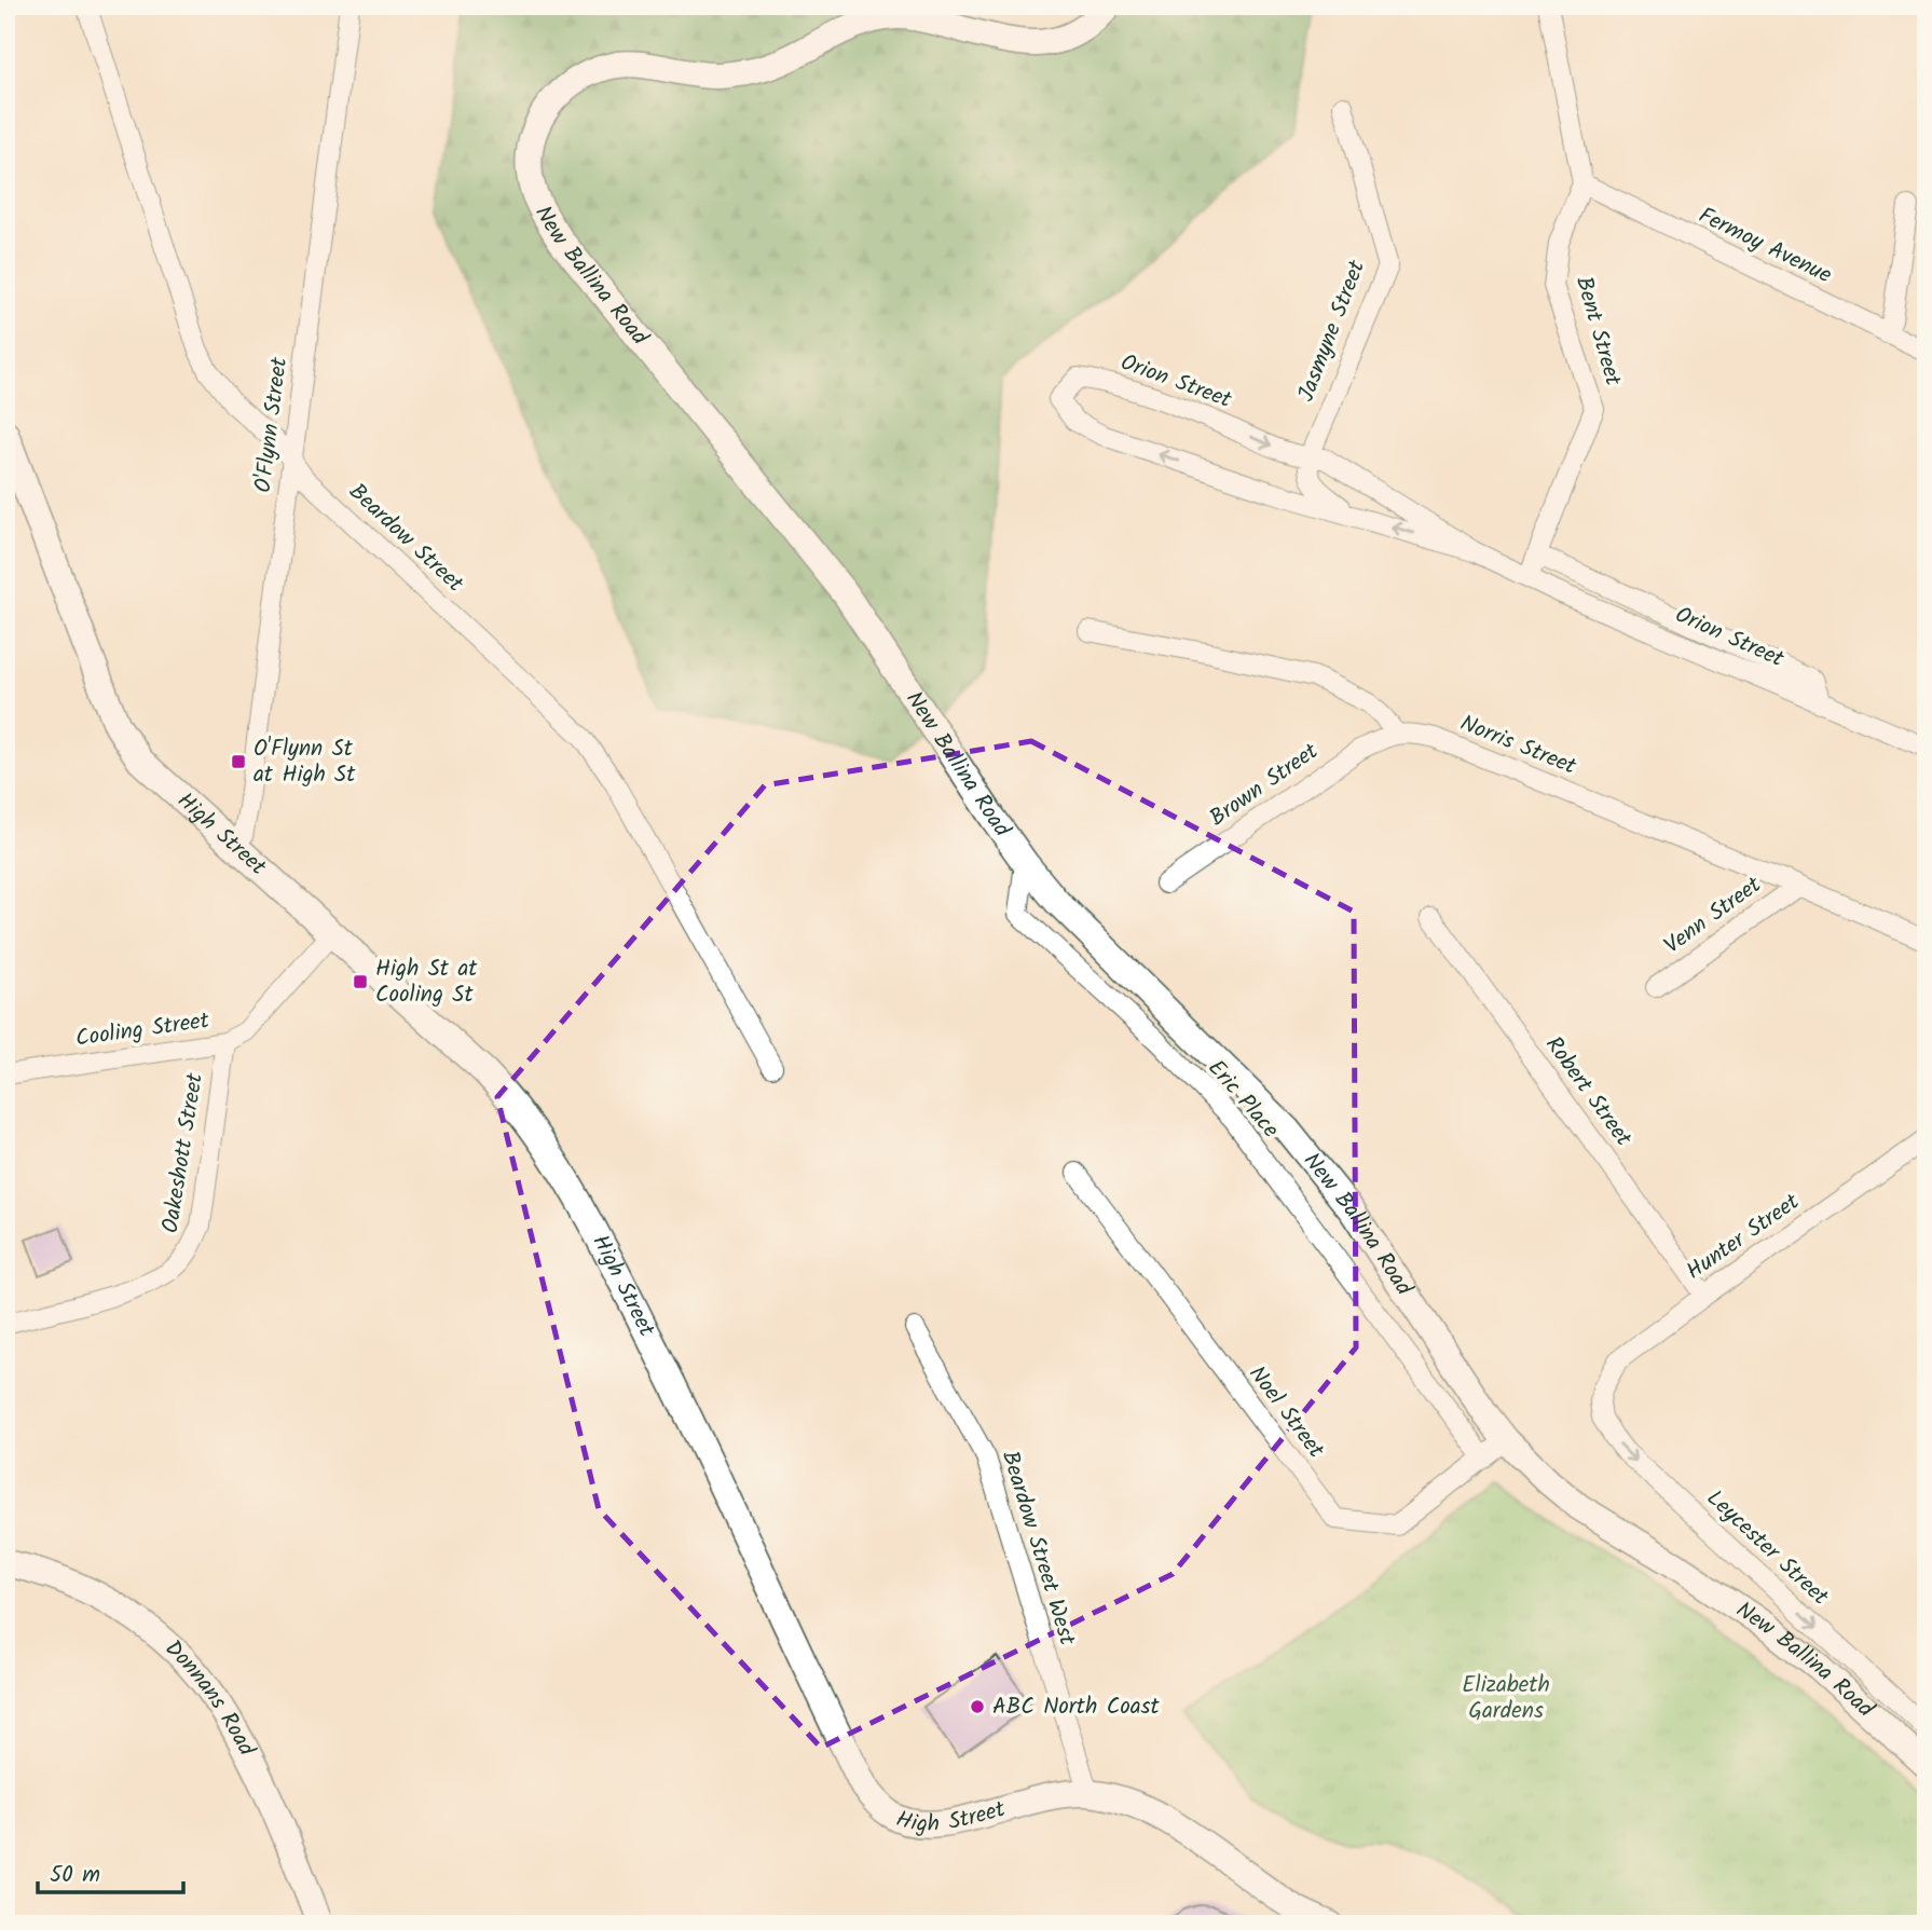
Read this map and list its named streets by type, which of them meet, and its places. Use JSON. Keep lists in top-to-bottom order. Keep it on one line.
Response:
{"streets":{"street":["Fermoy Avenue","New Ballina Road","Jasmyne Street","Bent Street","Orion Street","O'Flynn Street","Beardow Street","Norris Street","Brown Street","High Street","Venn Street","Cooling Street","Robert Street","Eric Place","Oakeshott Street","Hunter Street","Noel Street","Beardow Street West","Leycester Street","Donnans Road"]},"crossings":[["Fermoy Avenue","Bent Street"],["New Ballina Road","Eric Place"],["New Ballina Road","Noel Street"],["Jasmyne Street","Orion Street"],["Bent Street","Orion Street"],["O'Flynn Street","Beardow Street"],["O'Flynn Street","High Street"],["Norris Street","Brown Street"],["Norris Street","Venn Street"],["High Street","Cooling Street"],["High Street","Beardow Street West"],["Cooling Street","Oakeshott Street"],["Robert Street","Hunter Street"],["Eric Place","Noel Street"],["Hunter Street","Leycester Street"]],"one_way":["Leycester Street"],"parks":["Elizabeth Gardens"],"places":{"transit":["O'Flynn St at High St","High St at Cooling St"],"other":["ABC North Coast"]},"scale_bar":"50 m"}
